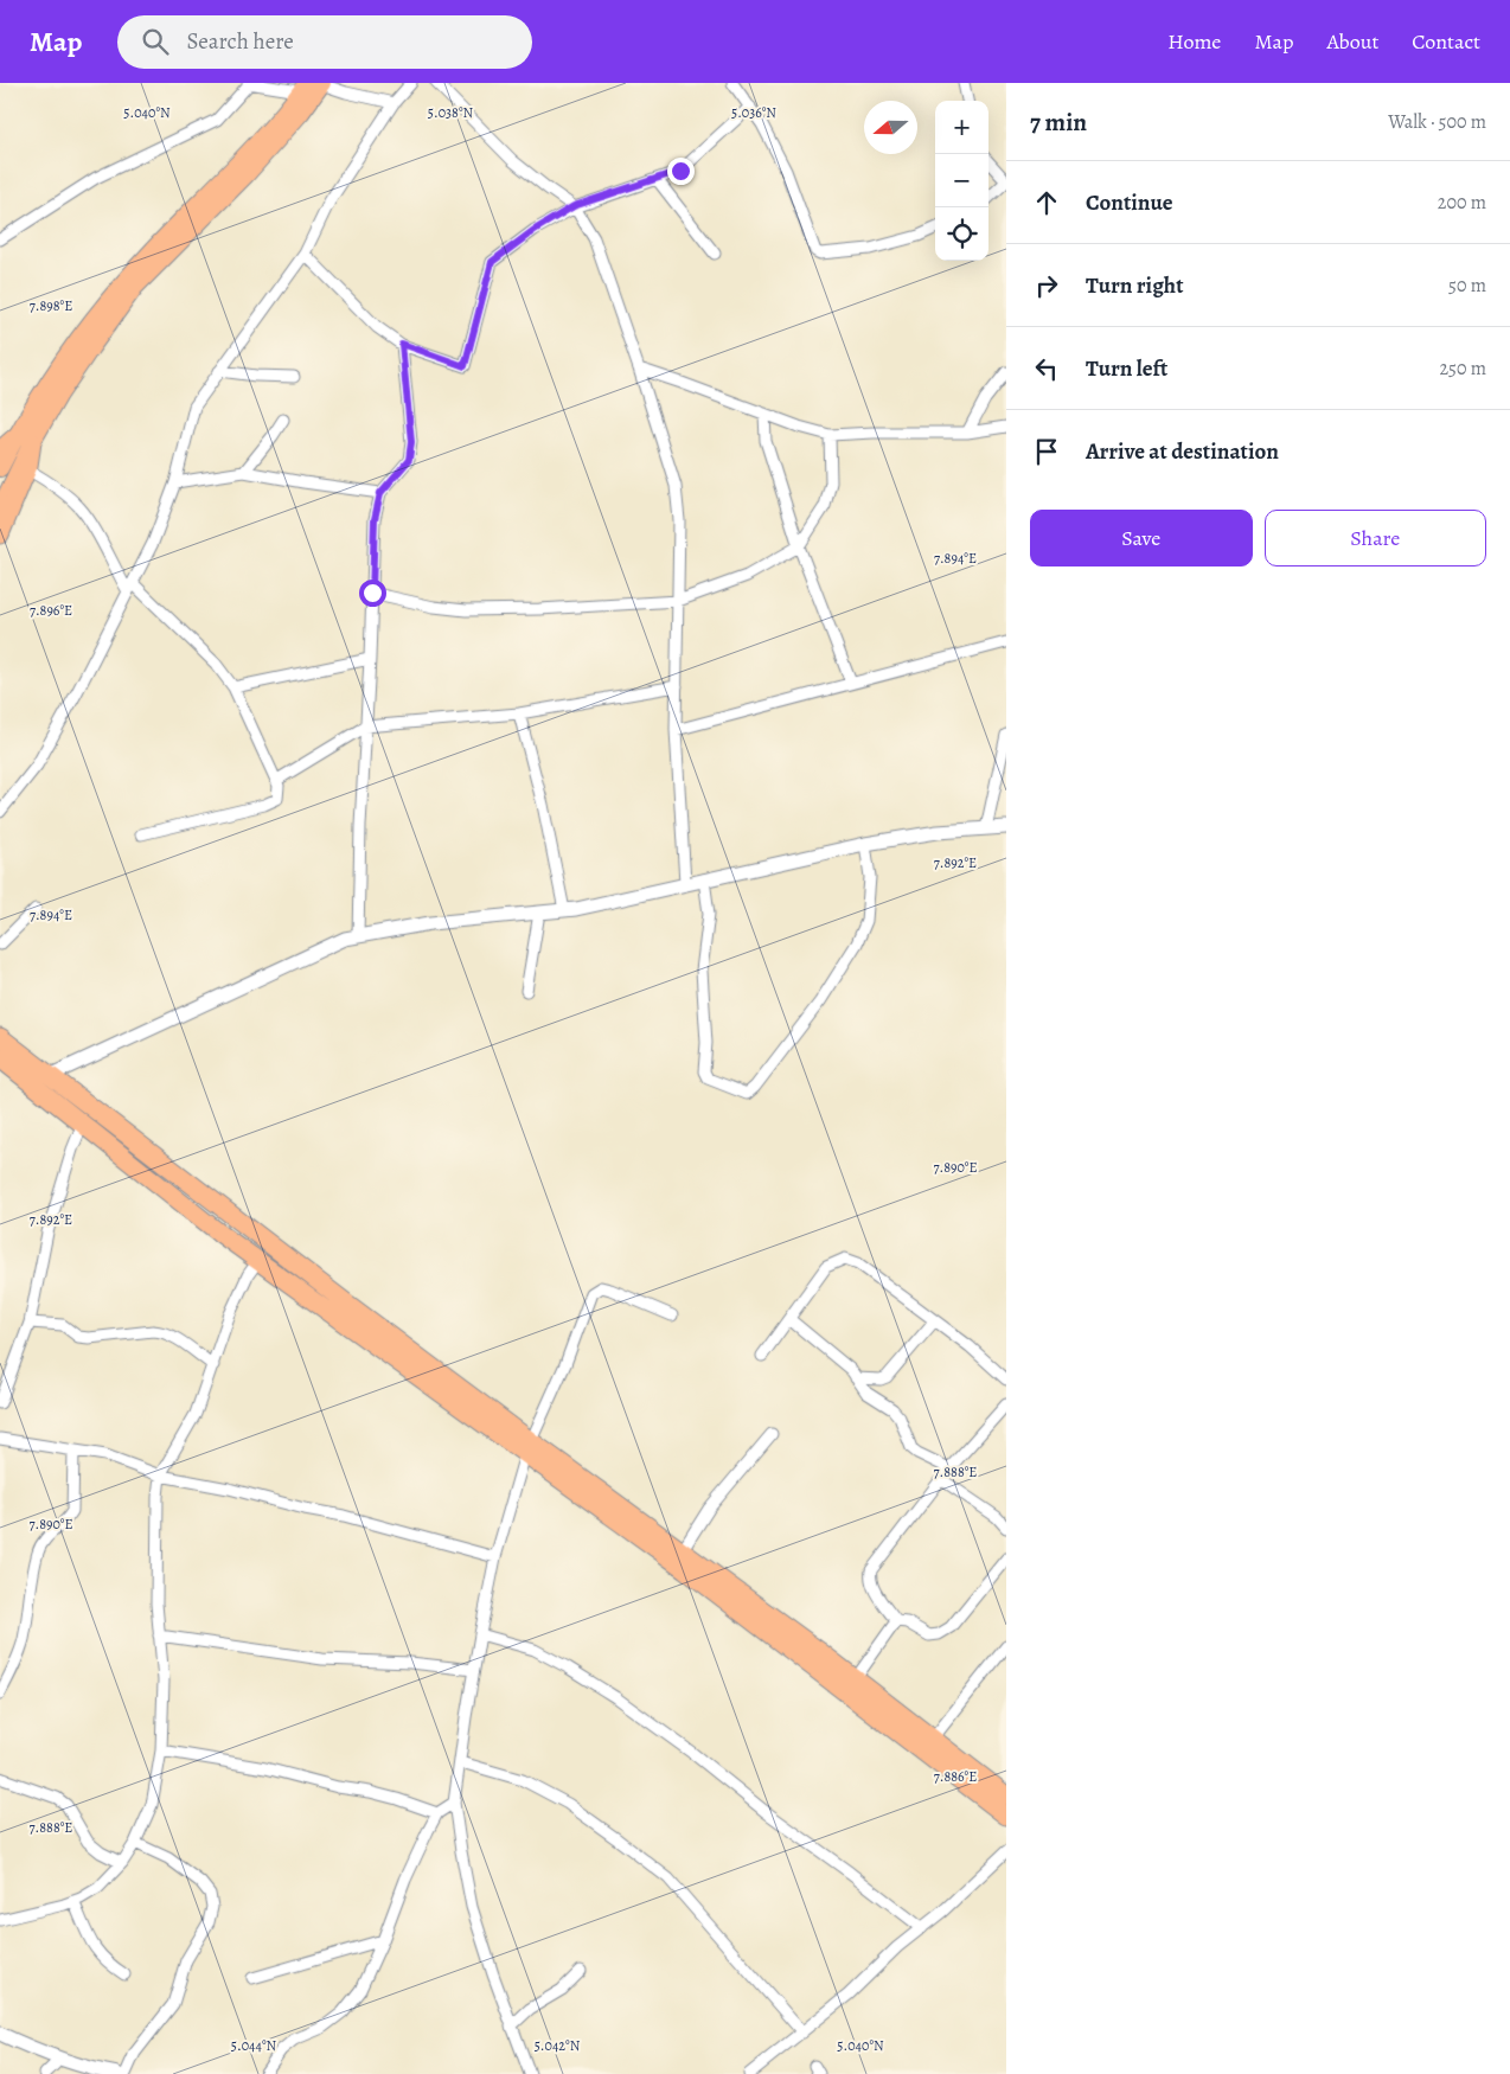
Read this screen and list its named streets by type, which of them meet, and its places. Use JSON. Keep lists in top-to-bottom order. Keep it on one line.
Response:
{"north":"left","page":{"header":"Map","search":"Search here","nav":["Home","Map","About","Contact"],"heading":["7 min","Walk · 500 m"],"map_buttons":["+","−"],"list":[["Continue","200 m"],["Turn right","50 m"],["Turn left","250 m"],"Arrive at destination"],"buttons":["Save","Share"]},"coordinates":["5.036°N","5.040°N","5.038°N","7.898°E","7.894°E","7.896°E","7.892°E","7.890°E","7.888°E","7.886°E","5.044°N","5.042°N"]}
